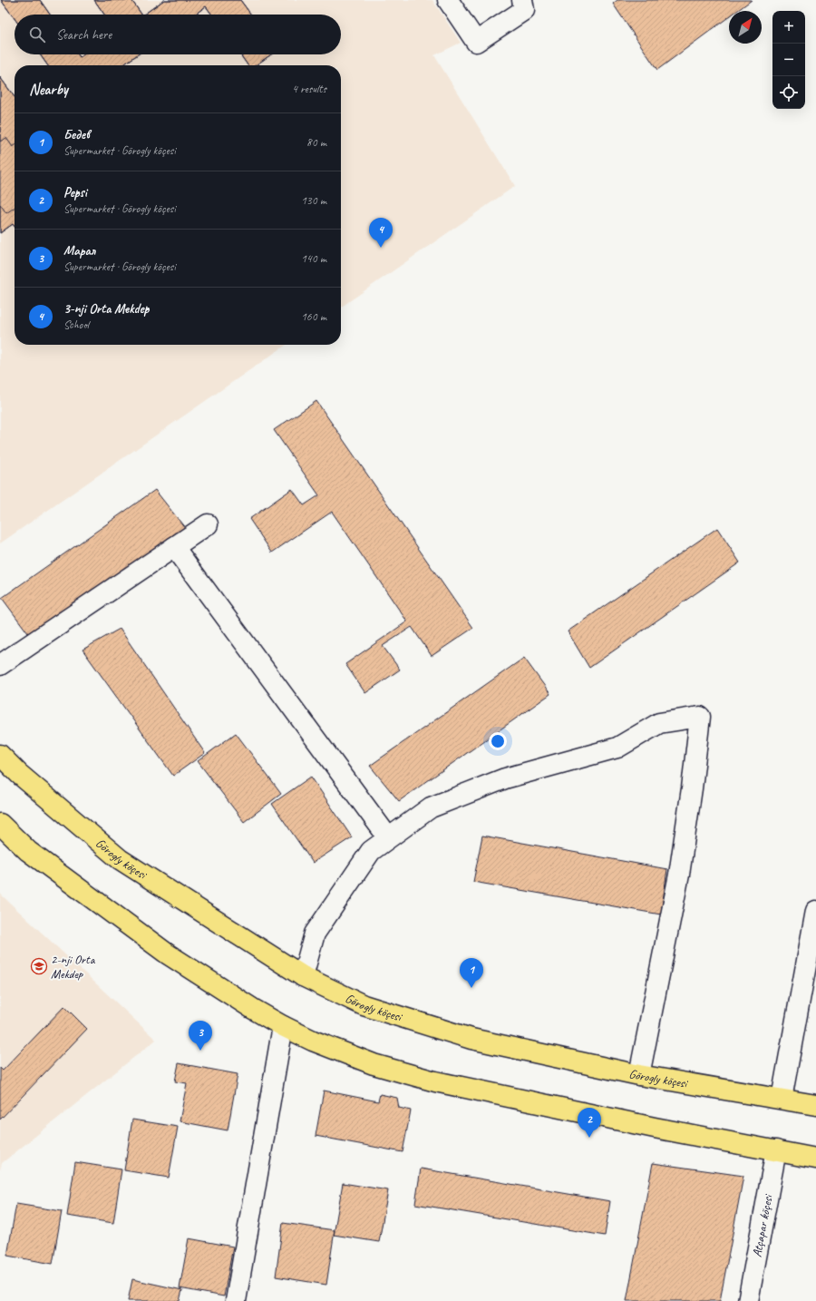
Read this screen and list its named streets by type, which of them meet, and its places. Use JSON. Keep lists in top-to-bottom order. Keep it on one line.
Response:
{"streets":{"main road":["Görogly köçesi"],"street":["Atçapar köçesi"]},"places":{"school or university":["2-nji Orta Mekdep"]},"north":"top right","page":{"map_buttons":["+","−"],"search":"Search here","heading":["Nearby","4 results"],"list":[{"mark":"1","name":"Бедев","note":"Supermarket · Görogly köçesi","value":"80 m"},{"mark":"2","name":"Pepsi","note":"Supermarket · Görogly köçesi","value":"130 m"},{"mark":"3","name":"Марал","note":"Supermarket · Görogly köçesi","value":"140 m"},{"mark":"4","name":"3-nji Orta Mekdep","note":"School","value":"160 m"}],"pins":["4","1","3","2"]}}
